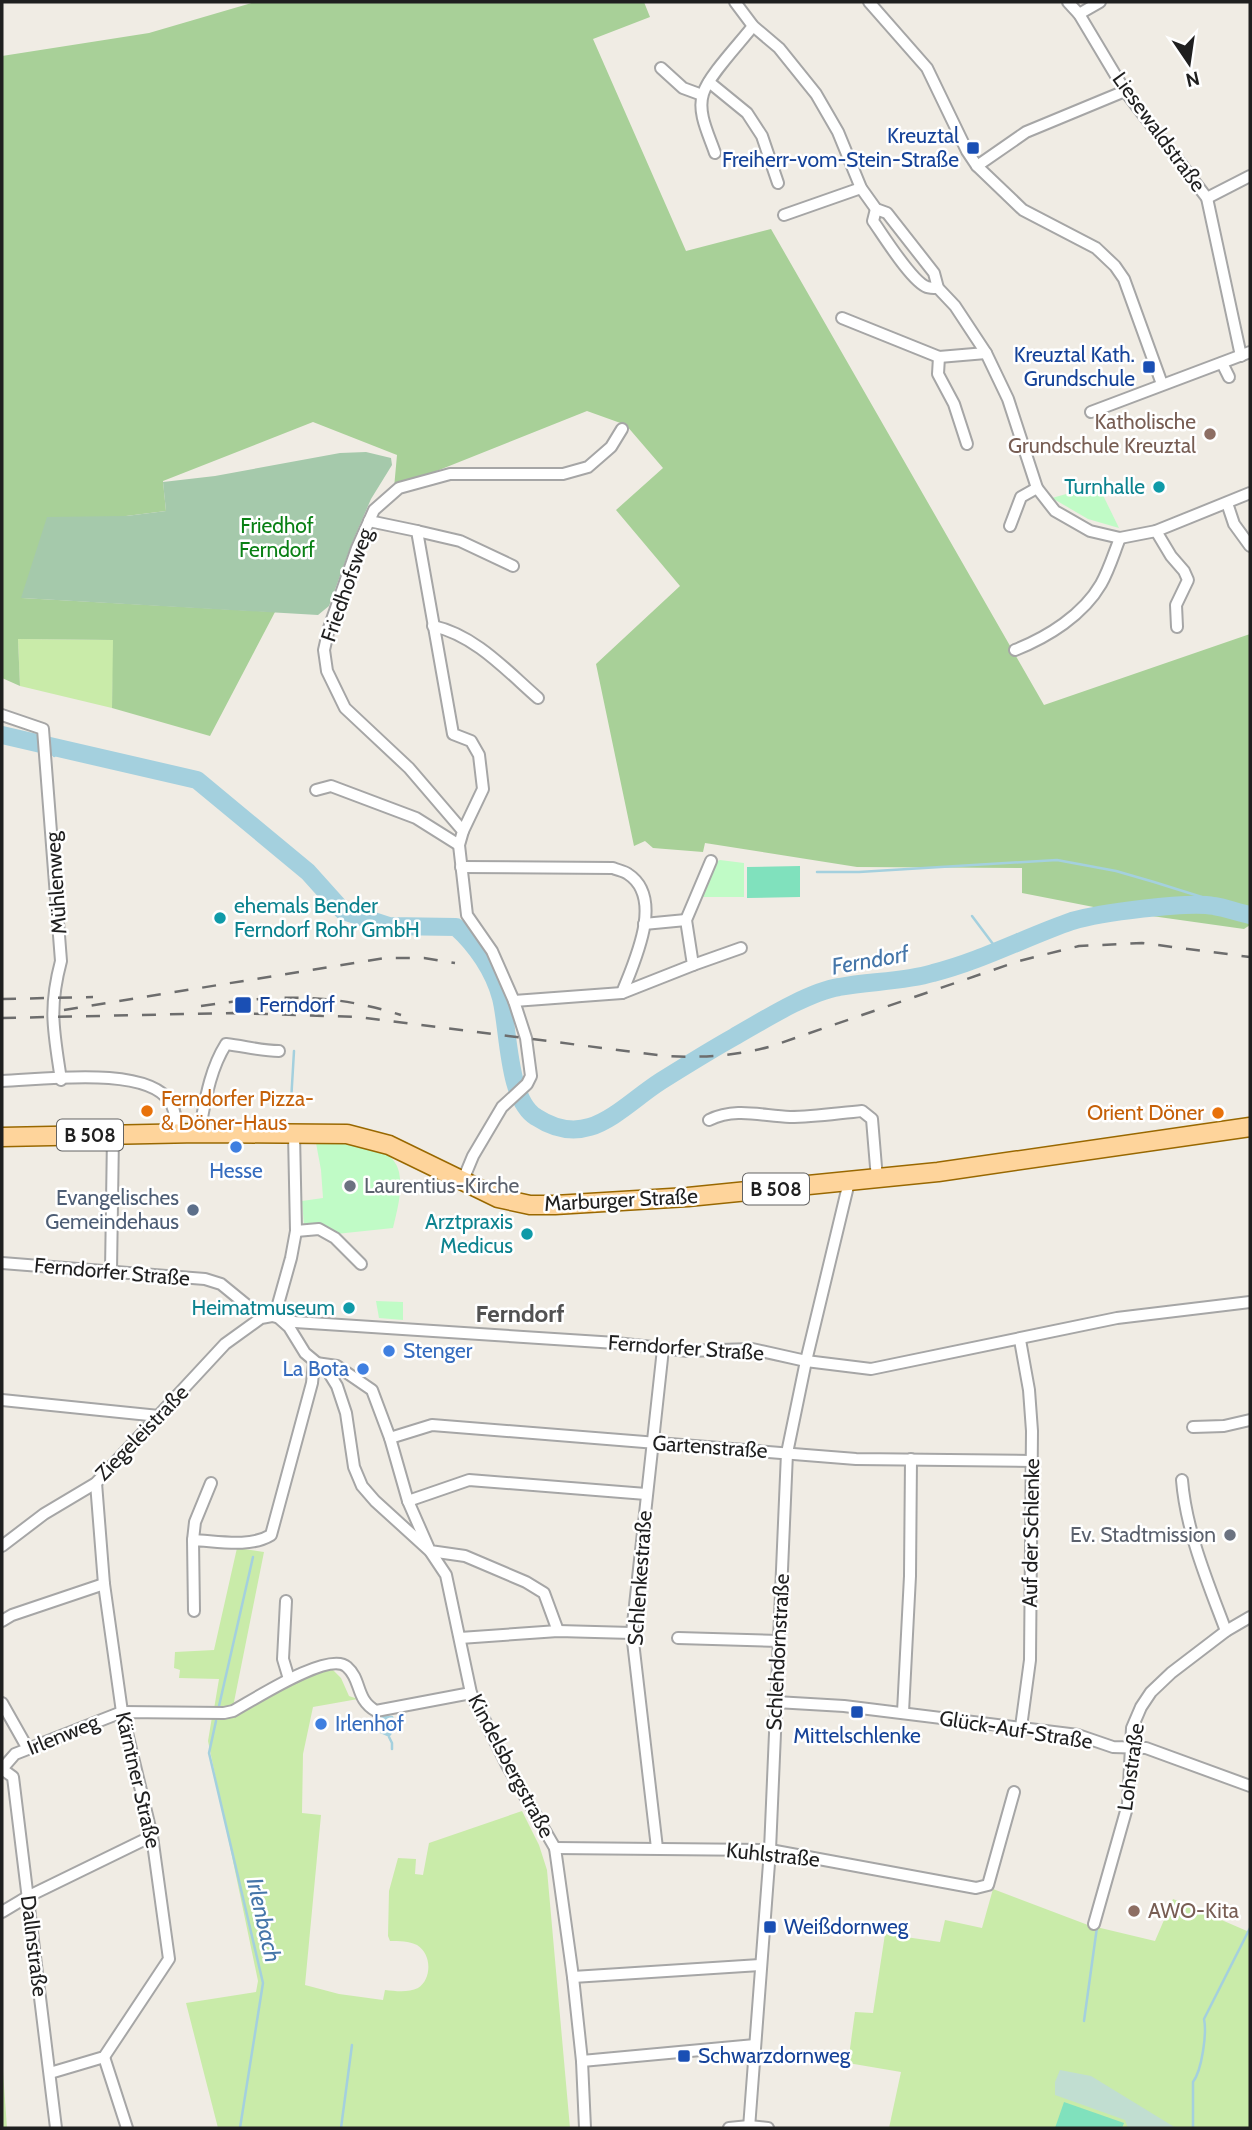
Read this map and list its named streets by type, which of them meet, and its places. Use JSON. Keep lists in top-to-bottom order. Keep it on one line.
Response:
{"streets":{"main road":["B 508","Marburger Straße"],"street":["Liesewaldstraße","Friedhofsweg","Mühlenweg","Ferndorfer Straße","Ziegeleistraße","Gartenstraße","Auf der Schlenke","Schlenkestraße","Schlehdornstraße","Glück-Auf-Straße","Irlenweg","Kindelsbergstraße","Lohstraße","Kärntner Straße","Kuhlstraße","Dallnstraße"]},"crossings":[["Marburger Straße","Schlehdornstraße"],["Ferndorfer Straße","Ziegeleistraße"],["Ferndorfer Straße","Auf der Schlenke"],["Ferndorfer Straße","Schlenkestraße"],["Ferndorfer Straße","Schlehdornstraße"],["Ferndorfer Straße","Kindelsbergstraße"],["Ziegeleistraße","Kindelsbergstraße"],["Ziegeleistraße","Kärntner Straße"],["Gartenstraße","Auf der Schlenke"],["Gartenstraße","Schlenkestraße"],["Gartenstraße","Schlehdornstraße"],["Auf der Schlenke","Glück-Auf-Straße"],["Schlenkestraße","Kuhlstraße"],["Schlehdornstraße","Glück-Auf-Straße"],["Schlehdornstraße","Kuhlstraße"],["Glück-Auf-Straße","Lohstraße"],["Irlenweg","Kindelsbergstraße"],["Irlenweg","Kärntner Straße"],["Irlenweg","Dallnstraße"],["Kindelsbergstraße","Kuhlstraße"]],"districts":["Ferndorf"],"water":["Ferndorf","Irlenbach"],"parks":["Friedhof Ferndorf"],"places":{"transit":["Kreuztal Freiherr-vom-Stein-Straße","Kreuztal Kath. Grundschule","Ferndorf","Mittelschlenke","Weißdornweg","Schwarzdornweg"],"other":["Katholische Grundschule Kreuztal","Turnhalle","ehemals Bender Ferndorf Rohr GmbH","Ferndorfer Pizza- & Döner-Haus","Orient Döner","Hesse","Laurentius-Kirche","Evangelisches Gemeindehaus","Arztpraxis Medicus","Heimatmuseum","Stenger","La Bota","Ev. Stadtmission","Irlenhof","AWO-Kita"]},"north":"bottom"}
